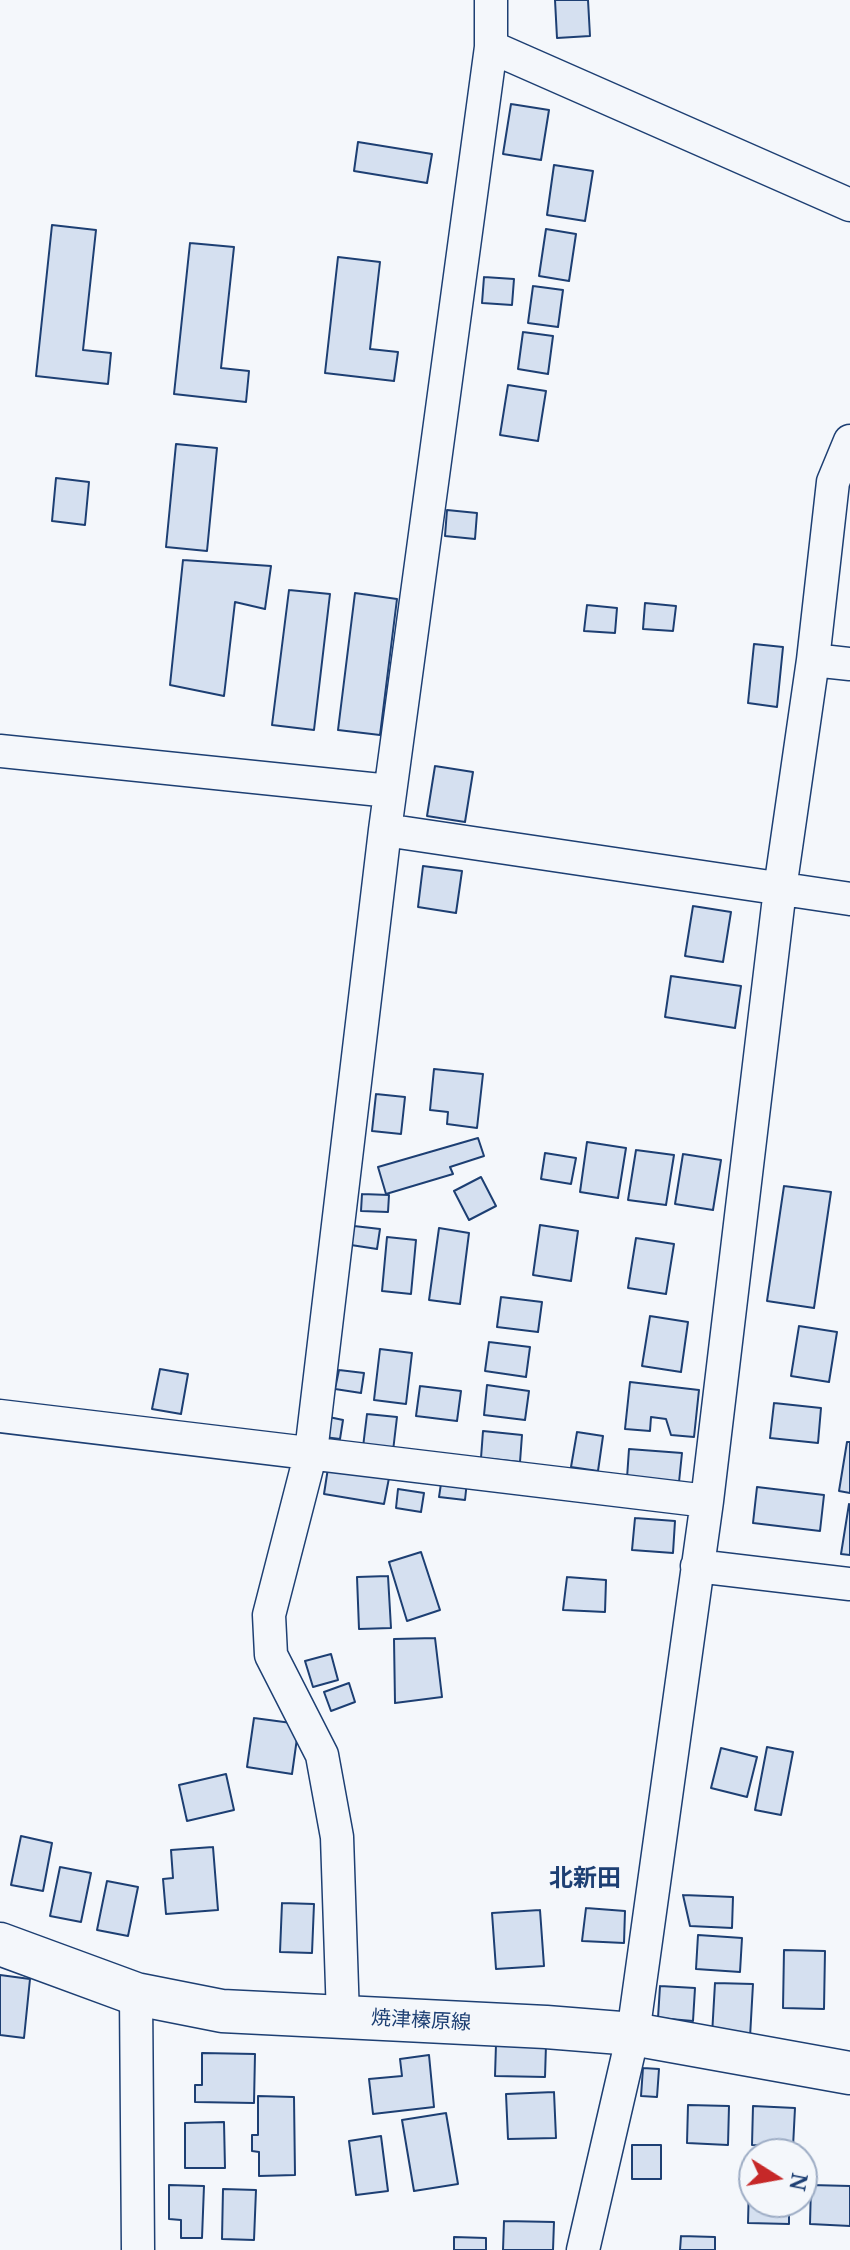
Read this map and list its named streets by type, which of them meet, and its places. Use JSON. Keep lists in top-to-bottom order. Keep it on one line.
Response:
{"streets":{"main road":["焼津榛原線"]},"districts":["北新田"],"north":"right"}
